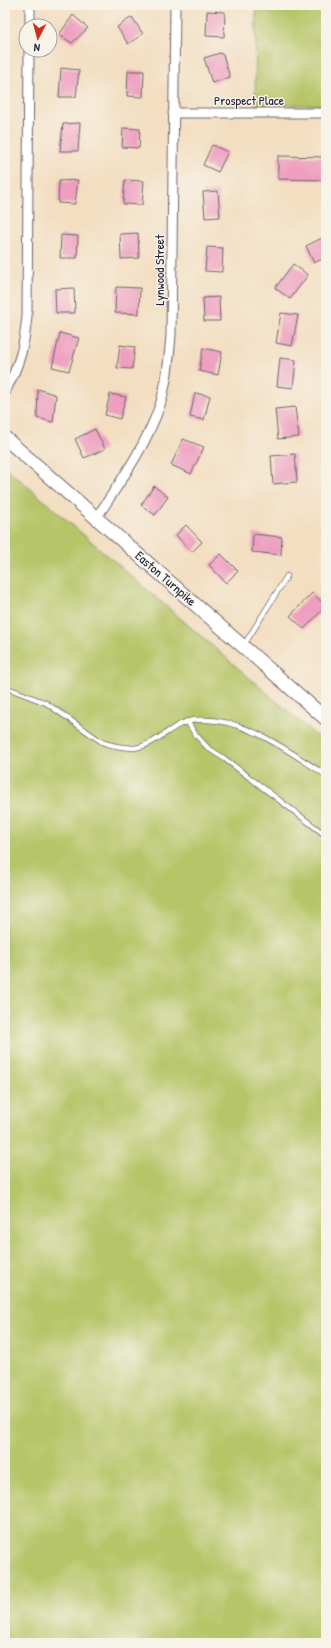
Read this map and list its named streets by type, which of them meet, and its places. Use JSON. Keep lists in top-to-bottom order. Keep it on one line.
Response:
{"streets":{"main road":["Easton Turnpike"],"street":["Prospect Place","Lynwood Street"]},"crossings":[["Prospect Place","Lynwood Street"],["Lynwood Street","Easton Turnpike"]],"north":"bottom"}
